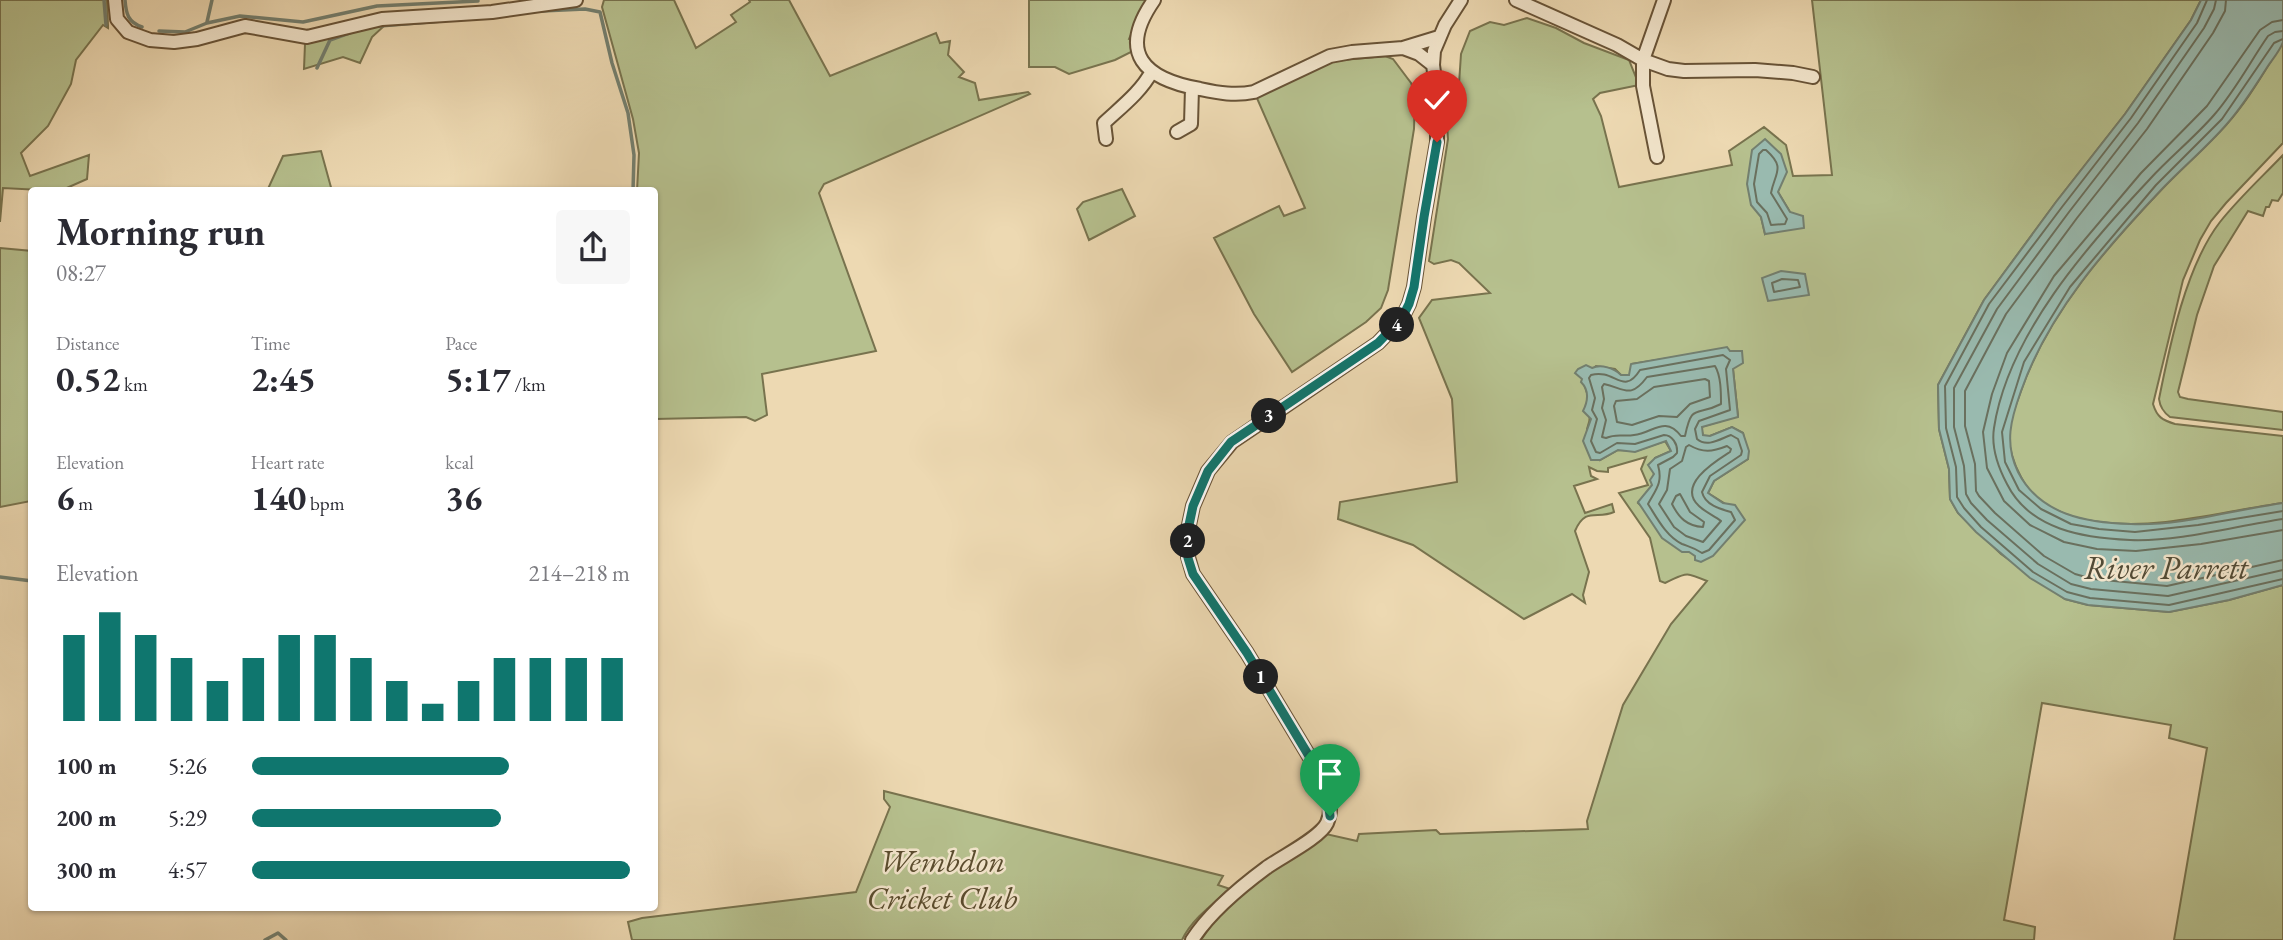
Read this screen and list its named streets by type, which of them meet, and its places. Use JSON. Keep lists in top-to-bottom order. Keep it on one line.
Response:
{"water":["River Parrett"],"parks":["Wembdon Cricket Club"],"page":{"heading":["Morning run","08:27"],"stats":[["Distance","0.52 km"],["Time","2:45"],["Pace","5:17 /km"],["Elevation","6 m"],["Heart rate","140 bpm"],["kcal","36"]],"pins":["4","3","2","1"],"chart":["Elevation","214–218 m"],"list":[{"name":"100 m","note":"5:26"},{"name":"200 m","note":"5:29"},{"name":"300 m","note":"4:57"}]}}
